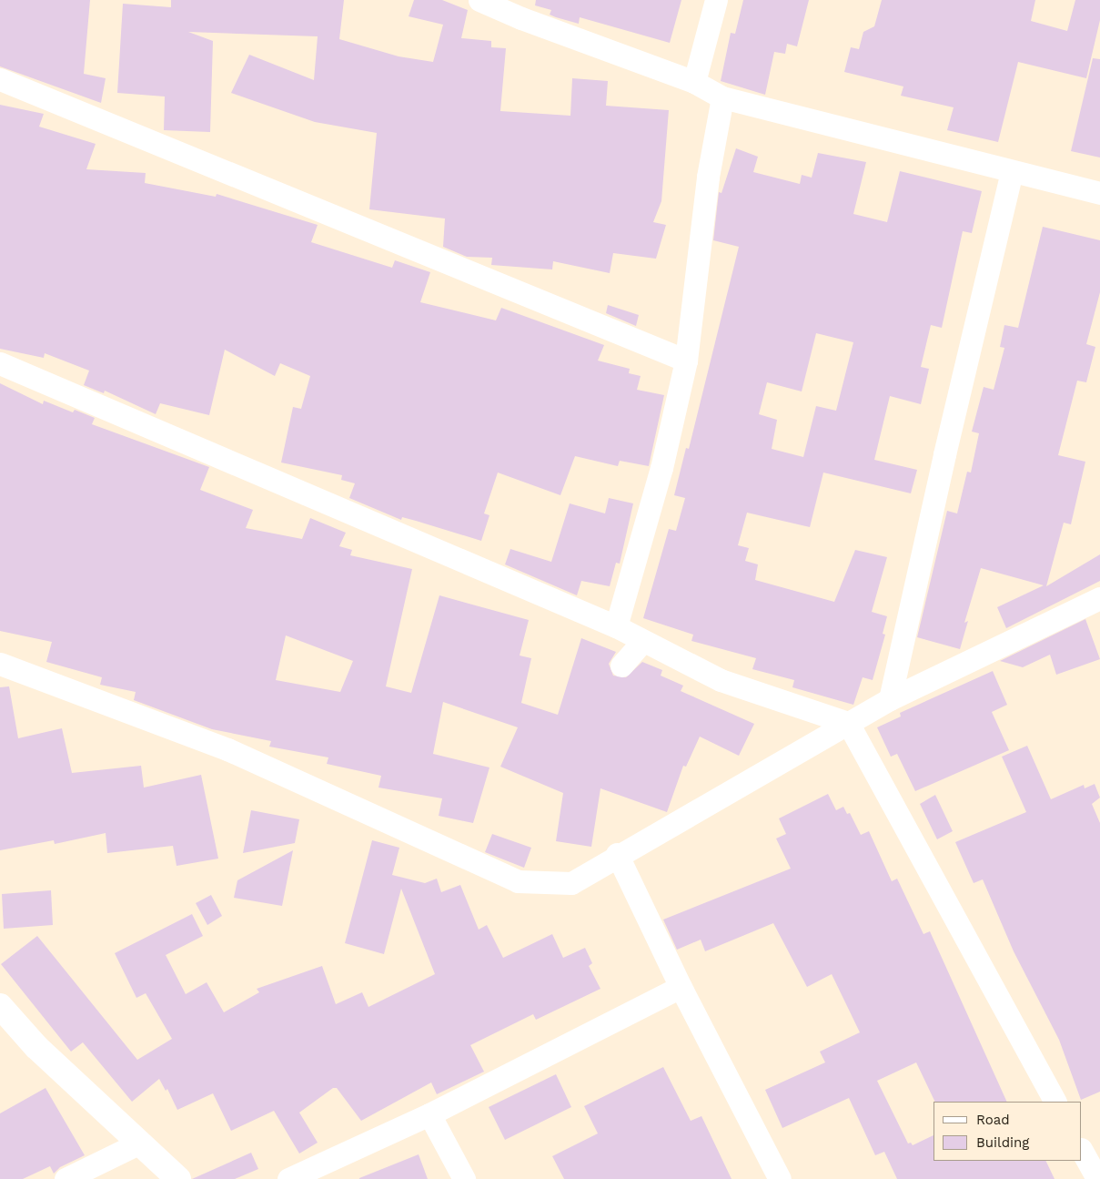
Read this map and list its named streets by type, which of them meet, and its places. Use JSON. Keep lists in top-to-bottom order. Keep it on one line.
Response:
{"legend":["Road","Building"]}
